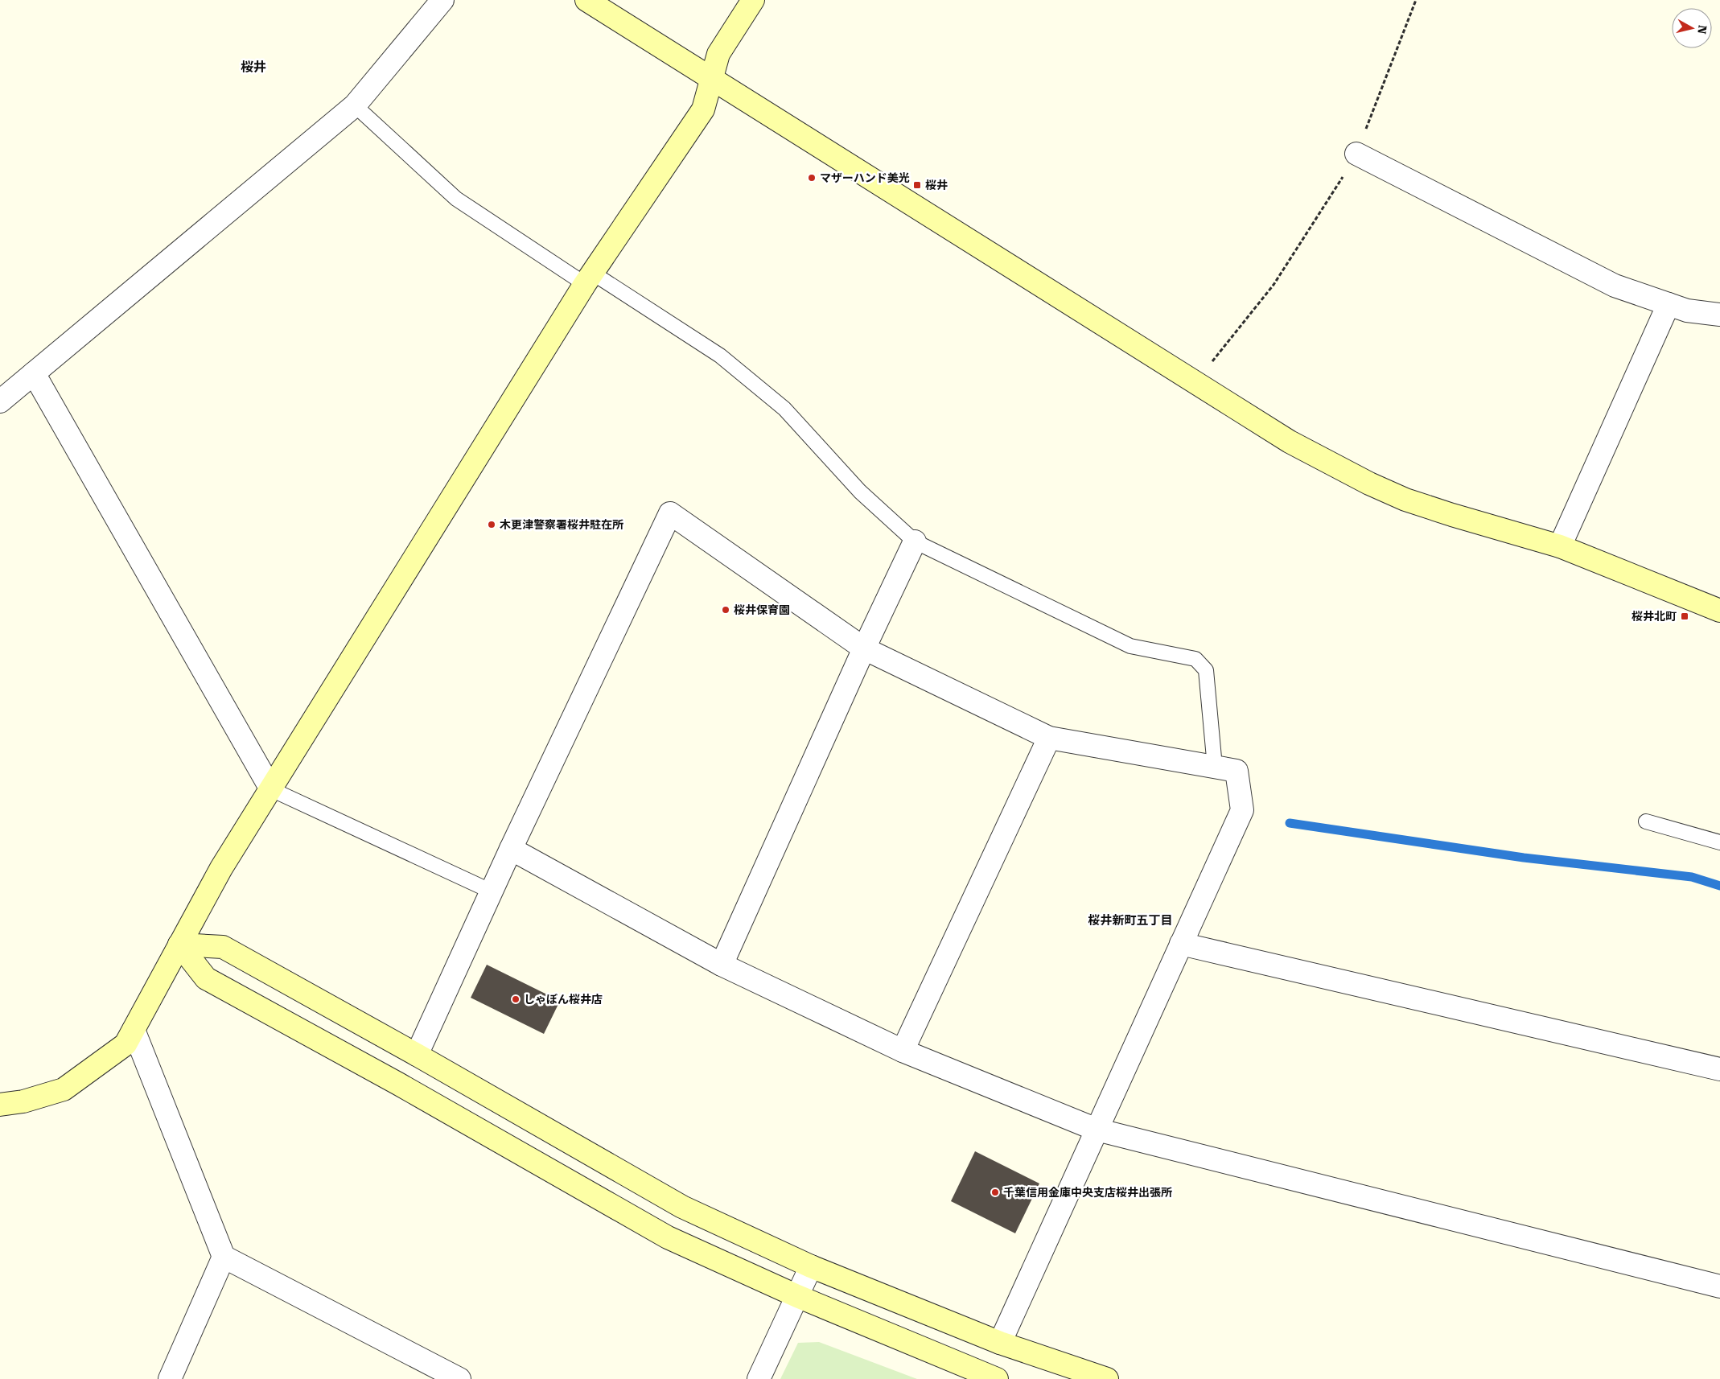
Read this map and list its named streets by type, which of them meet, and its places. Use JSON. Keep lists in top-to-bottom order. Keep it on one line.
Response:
{"districts":["桜井","桜井新町五丁目"],"places":{"other":["マザーハンド美光","木更津警察署桜井駐在所","桜井保育園","しゃぼん桜井店","千葉信用金庫中央支店桜井出張所"],"transit":["桜井","桜井北町"]},"north":"right"}
